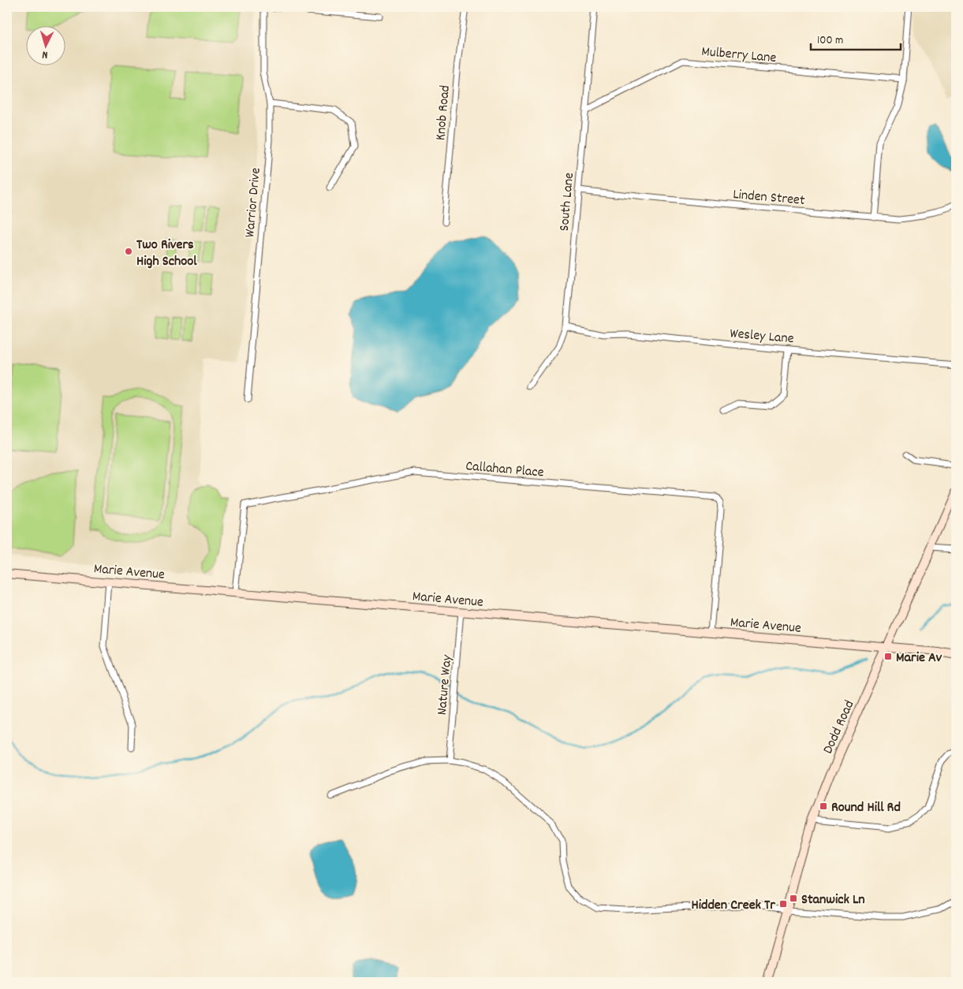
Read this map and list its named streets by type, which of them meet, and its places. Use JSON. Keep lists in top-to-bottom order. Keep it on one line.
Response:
{"streets":{"street":["Mulberry Lane","Knob Road","Linden Street","South Lane","Warrior Drive","Wesley Lane","Callahan Place","Marie Avenue","Nature Way","Dodd Road"]},"crossings":[["Mulberry Lane","South Lane"],["Linden Street","South Lane"],["South Lane","Wesley Lane"],["Callahan Place","Marie Avenue"],["Marie Avenue","Nature Way"],["Marie Avenue","Dodd Road"]],"places":{"other":["Two Rivers High School"],"transit":["Marie Av","Round Hill Rd","Stanwick Ln","Hidden Creek Tr"]},"scale_bar":"100 m","north":"bottom"}
